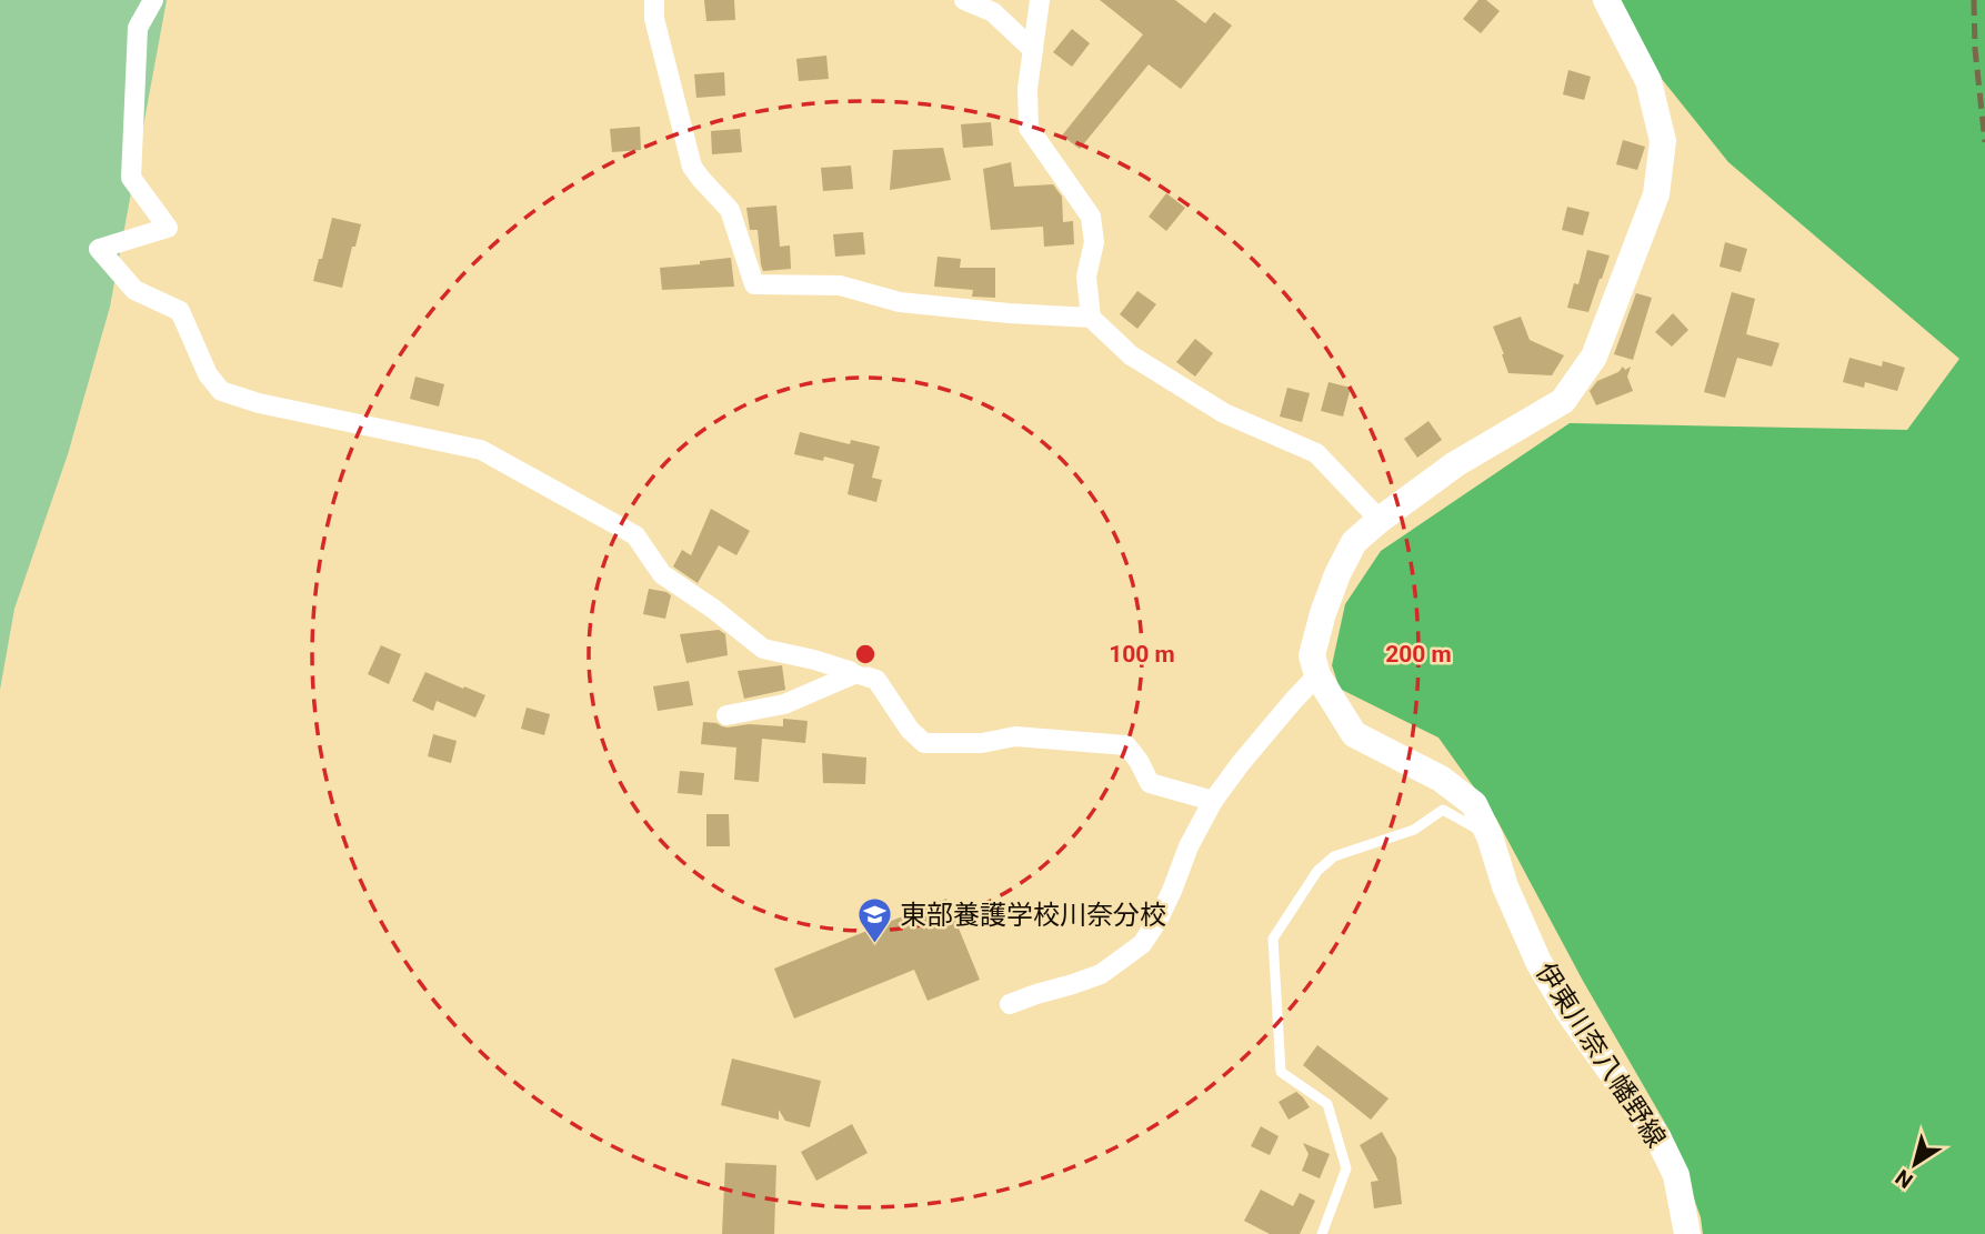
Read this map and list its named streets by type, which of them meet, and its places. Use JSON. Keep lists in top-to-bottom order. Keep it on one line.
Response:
{"streets":{"main road":["伊東川奈八幡野線"]},"places":{"school or university":["東部養護学校川奈分校"]},"north":"bottom left","rings":["100 m","200 m"]}
